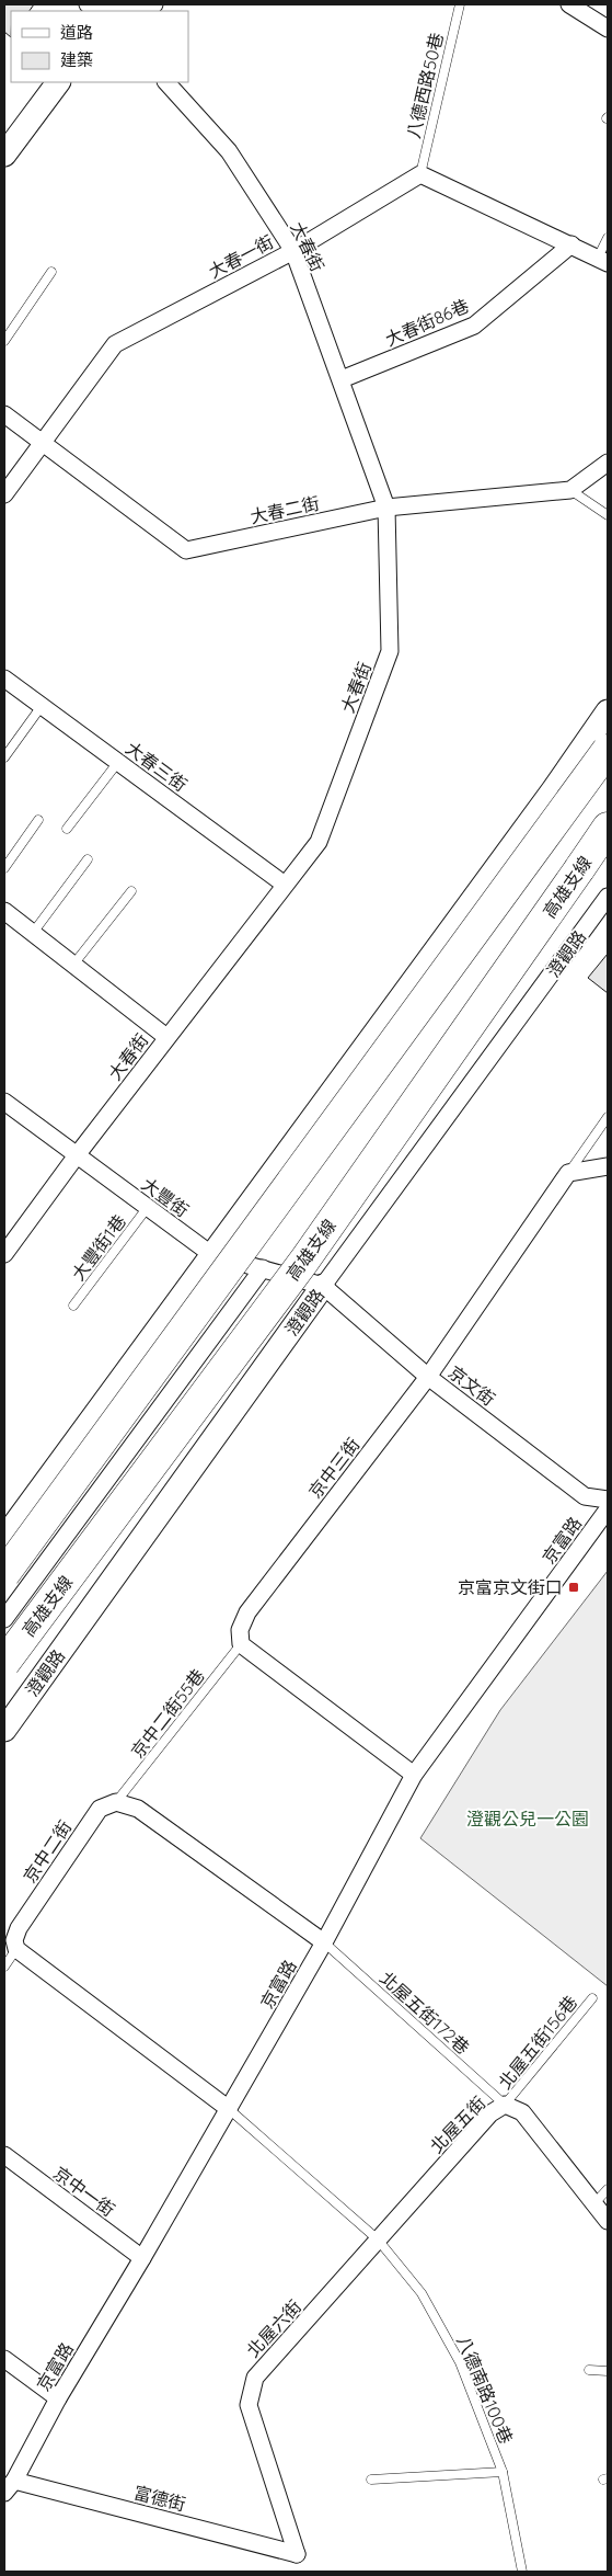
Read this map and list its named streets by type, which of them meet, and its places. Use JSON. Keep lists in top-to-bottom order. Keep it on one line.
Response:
{"streets":{"highway":["高雄支線"],"street":["大春街","大春一街","大春街86巷","大春二街","大春三街","澄觀路","大豐街","京文街","京中三街","京富路","京中二街","北屋五街","京中一街","北屋六街","富德街"],"lane":["八德西路50巷","大豐街1巷","京中二街55巷","北屋五街172巷","北屋五街156巷","八德南路100巷"]},"crossings":[["八德西路50巷","大春一街"],["大春街","大春一街"],["大春街","大春街86巷"],["大春街","大春二街"],["大春街","大春三街"],["大春街","大豐街"],["大春一街","大春二街"],["澄觀路","大豐街"],["澄觀路","京文街"],["大豐街","大豐街1巷"],["大豐街","京文街"],["京文街","京中三街"],["京中三街","京中二街55巷"],["京富路","北屋五街172巷"],["京富路","京中一街"],["京富路","八德南路100巷"],["京富路","富德街"],["京中二街55巷","京中二街"],["北屋五街172巷","北屋五街156巷"],["北屋五街172巷","北屋五街"],["北屋五街156巷","北屋五街"],["北屋五街","北屋六街"],["北屋五街","八德南路100巷"],["北屋六街","八德南路100巷"],["北屋六街","富德街"]],"parks":["澄觀公兒一公園"],"places":{"transit":["京富京文街口"]},"legend":["道路","建築"]}
